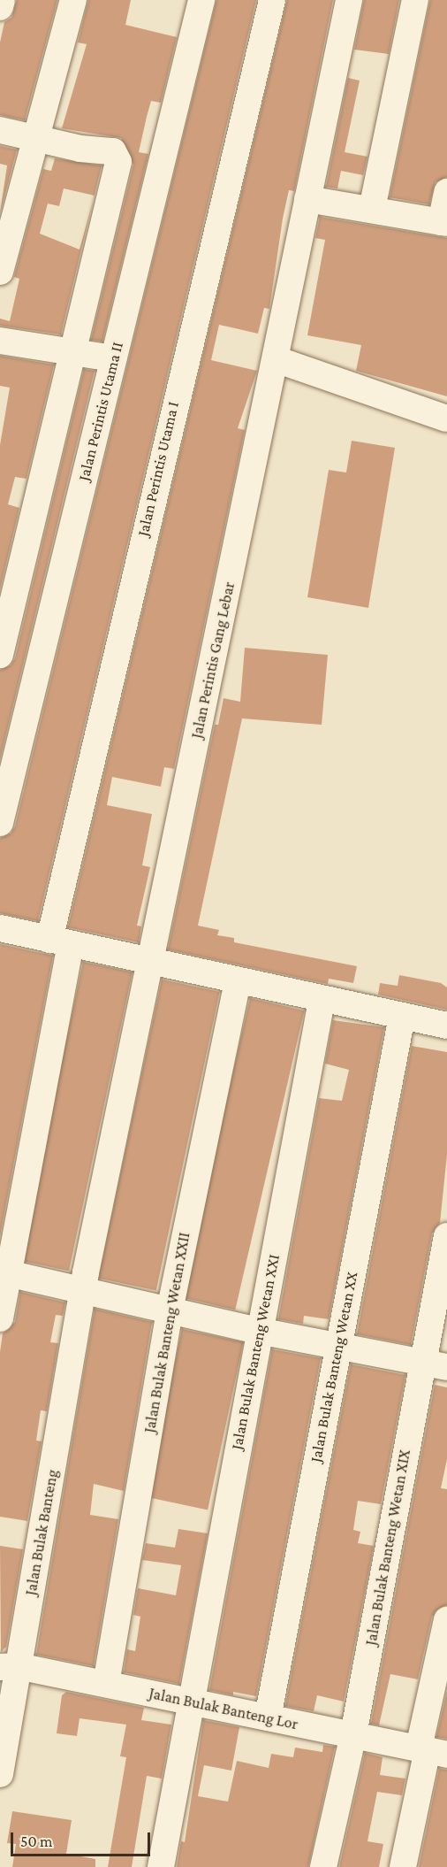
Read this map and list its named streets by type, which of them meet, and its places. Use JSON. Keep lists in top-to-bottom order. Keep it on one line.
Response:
{"streets":{"street":["Jalan Perintis Utama II","Jalan Perintis Utama I","Jalan Perintis Gang Lebar","Jalan Bulak Banteng Wetan XXII","Jalan Bulak Banteng Wetan XXI","Jalan Bulak Banteng Wetan XX","Jalan Bulak Banteng","Jalan Bulak Banteng Wetan XIX","Jalan Bulak Banteng Lor"]},"crossings":[["Jalan Perintis Gang Lebar","Jalan Bulak Banteng"],["Jalan Bulak Banteng Wetan XXII","Jalan Bulak Banteng Lor"],["Jalan Bulak Banteng Wetan XXI","Jalan Bulak Banteng Lor"],["Jalan Bulak Banteng Wetan XX","Jalan Bulak Banteng Lor"],["Jalan Bulak Banteng","Jalan Bulak Banteng Lor"],["Jalan Bulak Banteng Wetan XIX","Jalan Bulak Banteng Lor"]],"scale_bar":"50 m"}
